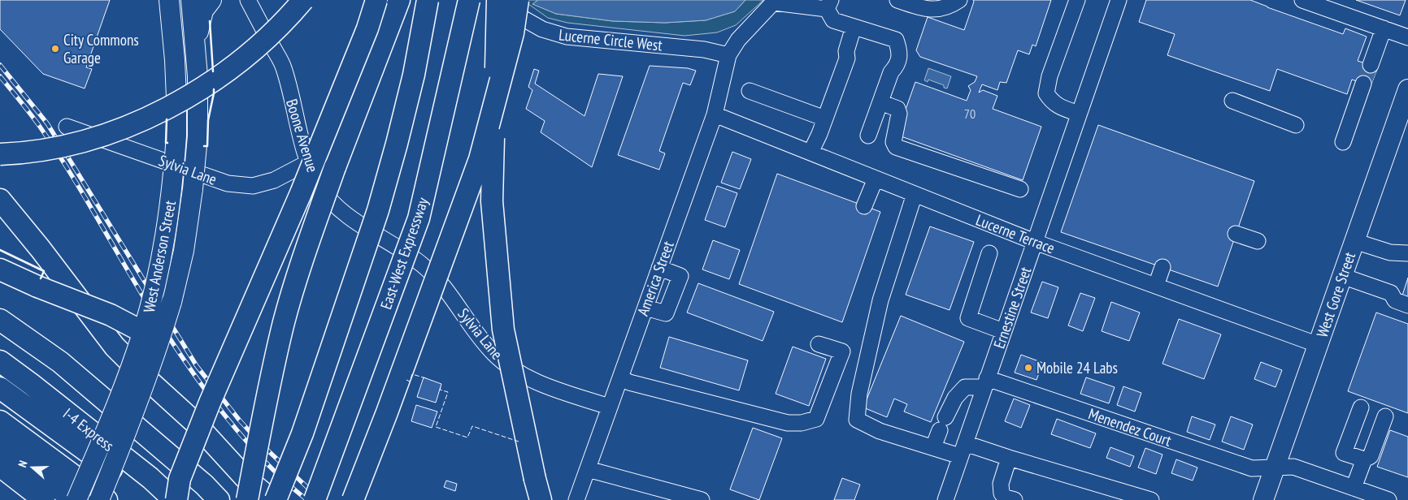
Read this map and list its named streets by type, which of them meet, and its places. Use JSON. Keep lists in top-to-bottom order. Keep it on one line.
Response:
{"streets":{"highway":["East-West Expressway","I-4 Express"],"main road":["West Anderson Street","West Gore Street"],"street":["Lucerne Circle West","Boone Avenue","Sylvia Lane","Lucerne Terrace","America Street","Ernestine Street","Menendez Court"]},"crossings":[["Lucerne Circle West","America Street"],["Boone Avenue","Sylvia Lane"],["Sylvia Lane","America Street"],["Lucerne Terrace","America Street"],["Lucerne Terrace","West Gore Street"],["Lucerne Terrace","Ernestine Street"],["West Gore Street","Menendez Court"],["Ernestine Street","Menendez Court"]],"places":["City Commons Garage","Mobile 24 Labs"],"house_numbers":["70"],"north":"left"}
